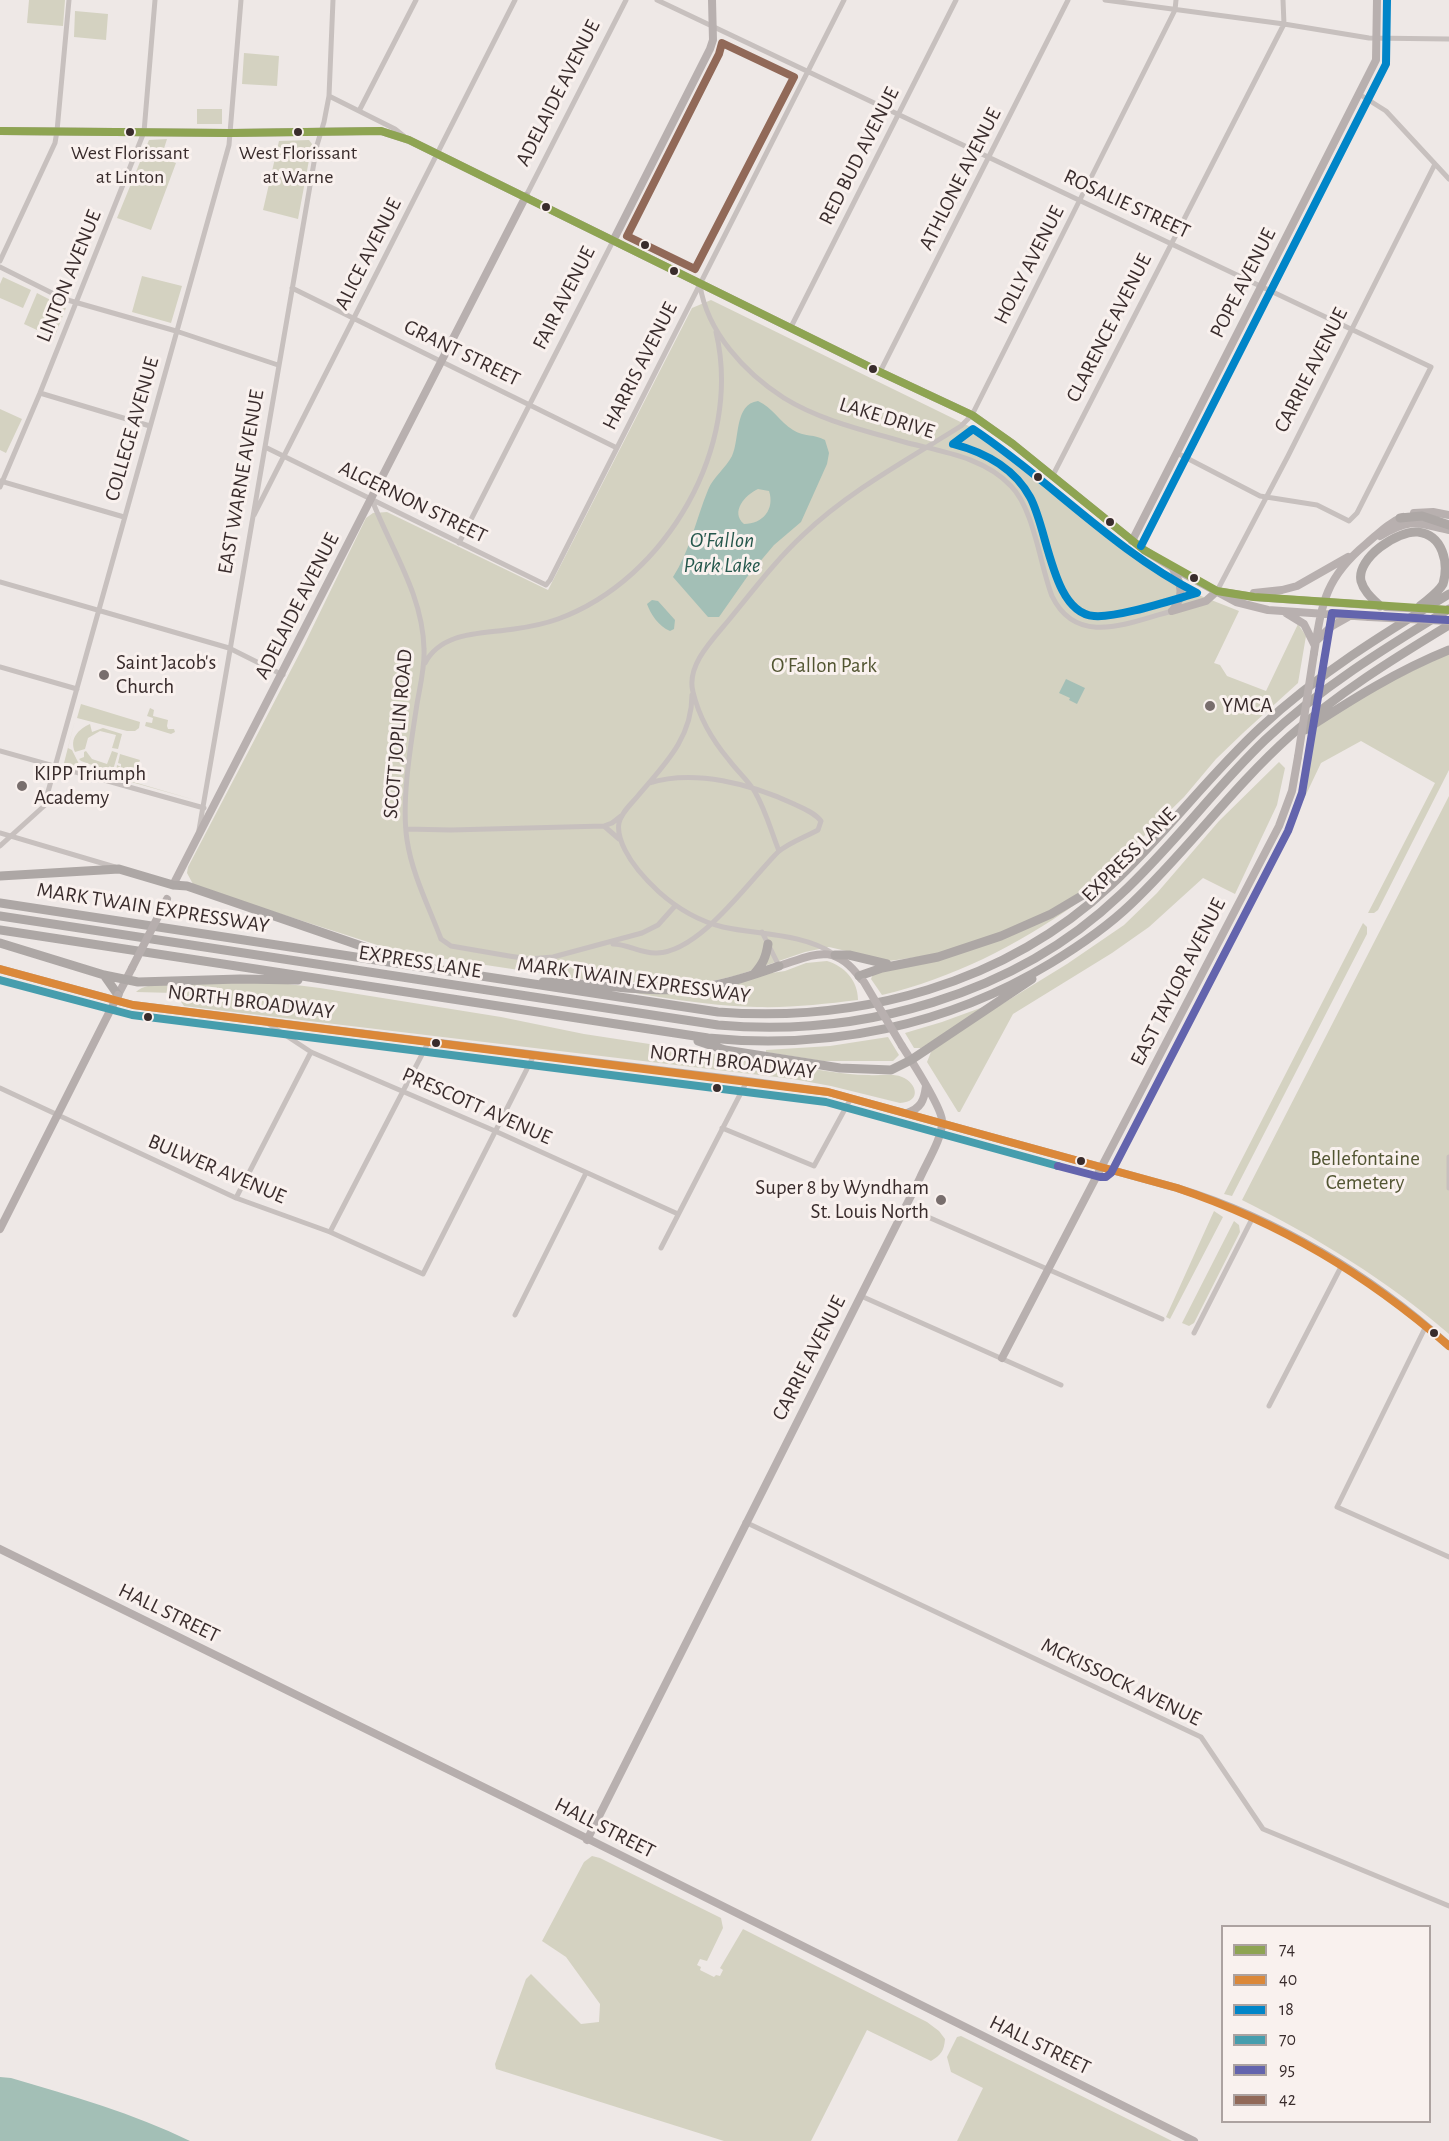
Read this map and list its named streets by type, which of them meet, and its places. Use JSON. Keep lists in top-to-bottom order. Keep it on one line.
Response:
{"streets":{"highway":["EXPRESS LANE","MARK TWAIN EXPRESSWAY"],"main road":["ADELAIDE AVENUE","POPE AVENUE","FAIR AVENUE","CARRIE AVENUE","EAST TAYLOR AVENUE","NORTH BROADWAY","HALL STREET"],"street":["RED BUD AVENUE","ATHLONE AVENUE","ROSALIE STREET","ALICE AVENUE","HOLLY AVENUE","LINTON AVENUE","CLARENCE AVENUE","GRANT STREET","HARRIS AVENUE","LAKE DRIVE","COLLEGE AVENUE","EAST WARNE AVENUE","ALGERNON STREET","SCOTT JOPLIN ROAD","PRESCOTT AVENUE","BULWER AVENUE","MCKISSOCK AVENUE"]},"crossings":[["ADELAIDE AVENUE","GRANT STREET"],["ADELAIDE AVENUE","EAST WARNE AVENUE"],["ADELAIDE AVENUE","ALGERNON STREET"],["ADELAIDE AVENUE","SCOTT JOPLIN ROAD"],["ADELAIDE AVENUE","NORTH BROADWAY"],["ADELAIDE AVENUE","BULWER AVENUE"],["RED BUD AVENUE","ROSALIE STREET"],["ATHLONE AVENUE","ROSALIE STREET"],["ROSALIE STREET","HOLLY AVENUE"],["ROSALIE STREET","POPE AVENUE"],["ROSALIE STREET","FAIR AVENUE"],["ROSALIE STREET","CLARENCE AVENUE"],["ROSALIE STREET","HARRIS AVENUE"],["ROSALIE STREET","CARRIE AVENUE"],["ALICE AVENUE","GRANT STREET"],["ALICE AVENUE","EAST WARNE AVENUE"],["ALICE AVENUE","ALGERNON STREET"],["FAIR AVENUE","GRANT STREET"],["FAIR AVENUE","ALGERNON STREET"],["GRANT STREET","HARRIS AVENUE"],["GRANT STREET","EAST WARNE AVENUE"],["HARRIS AVENUE","LAKE DRIVE"],["HARRIS AVENUE","ALGERNON STREET"],["CARRIE AVENUE","NORTH BROADWAY"],["CARRIE AVENUE","HALL STREET"],["CARRIE AVENUE","MCKISSOCK AVENUE"],["EAST WARNE AVENUE","ALGERNON STREET"],["ALGERNON STREET","SCOTT JOPLIN ROAD"],["EAST TAYLOR AVENUE","NORTH BROADWAY"],["NORTH BROADWAY","PRESCOTT AVENUE"],["PRESCOTT AVENUE","BULWER AVENUE"]],"water":["O'Fallon Park Lake"],"parks":["O'Fallon Park","Bellefontaine Cemetery"],"places":["West Florissant at Linton","West Florissant at Warne","Saint Jacob's Church","YMCA","KIPP Triumph Academy","Super 8 by Wyndham St. Louis North"],"lines":["transit line 18","transit line 42","transit line 74","transit line 95","transit line 40","transit line 70"],"legend":["74","40","18","70","95","42"]}
